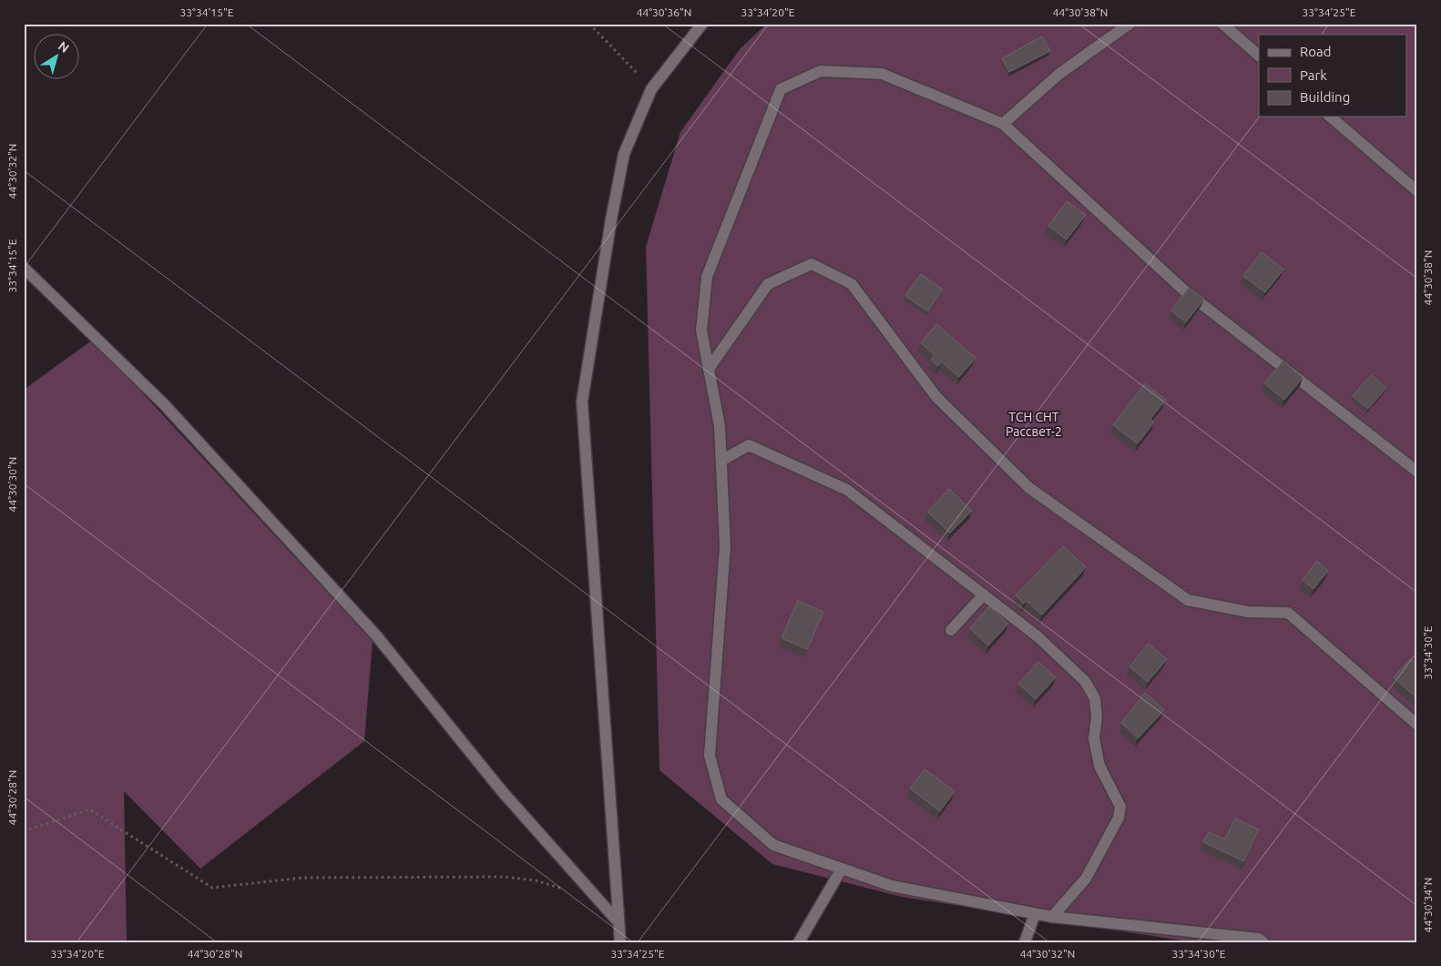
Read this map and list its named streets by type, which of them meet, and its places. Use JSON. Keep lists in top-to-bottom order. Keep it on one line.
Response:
{"parks":["ТСН СНТ Рассвет-2"],"legend":["Road","Park","Building"],"north":"top right","coordinates":["33°34'15\"E","44°30'36\"N","33°34'20\"E","44°30'38\"N","33°34'25\"E","44°30'32\"N","44°30'30\"N","33°34'30\"E","44°30'28\"N","44°30'34\"N"]}
